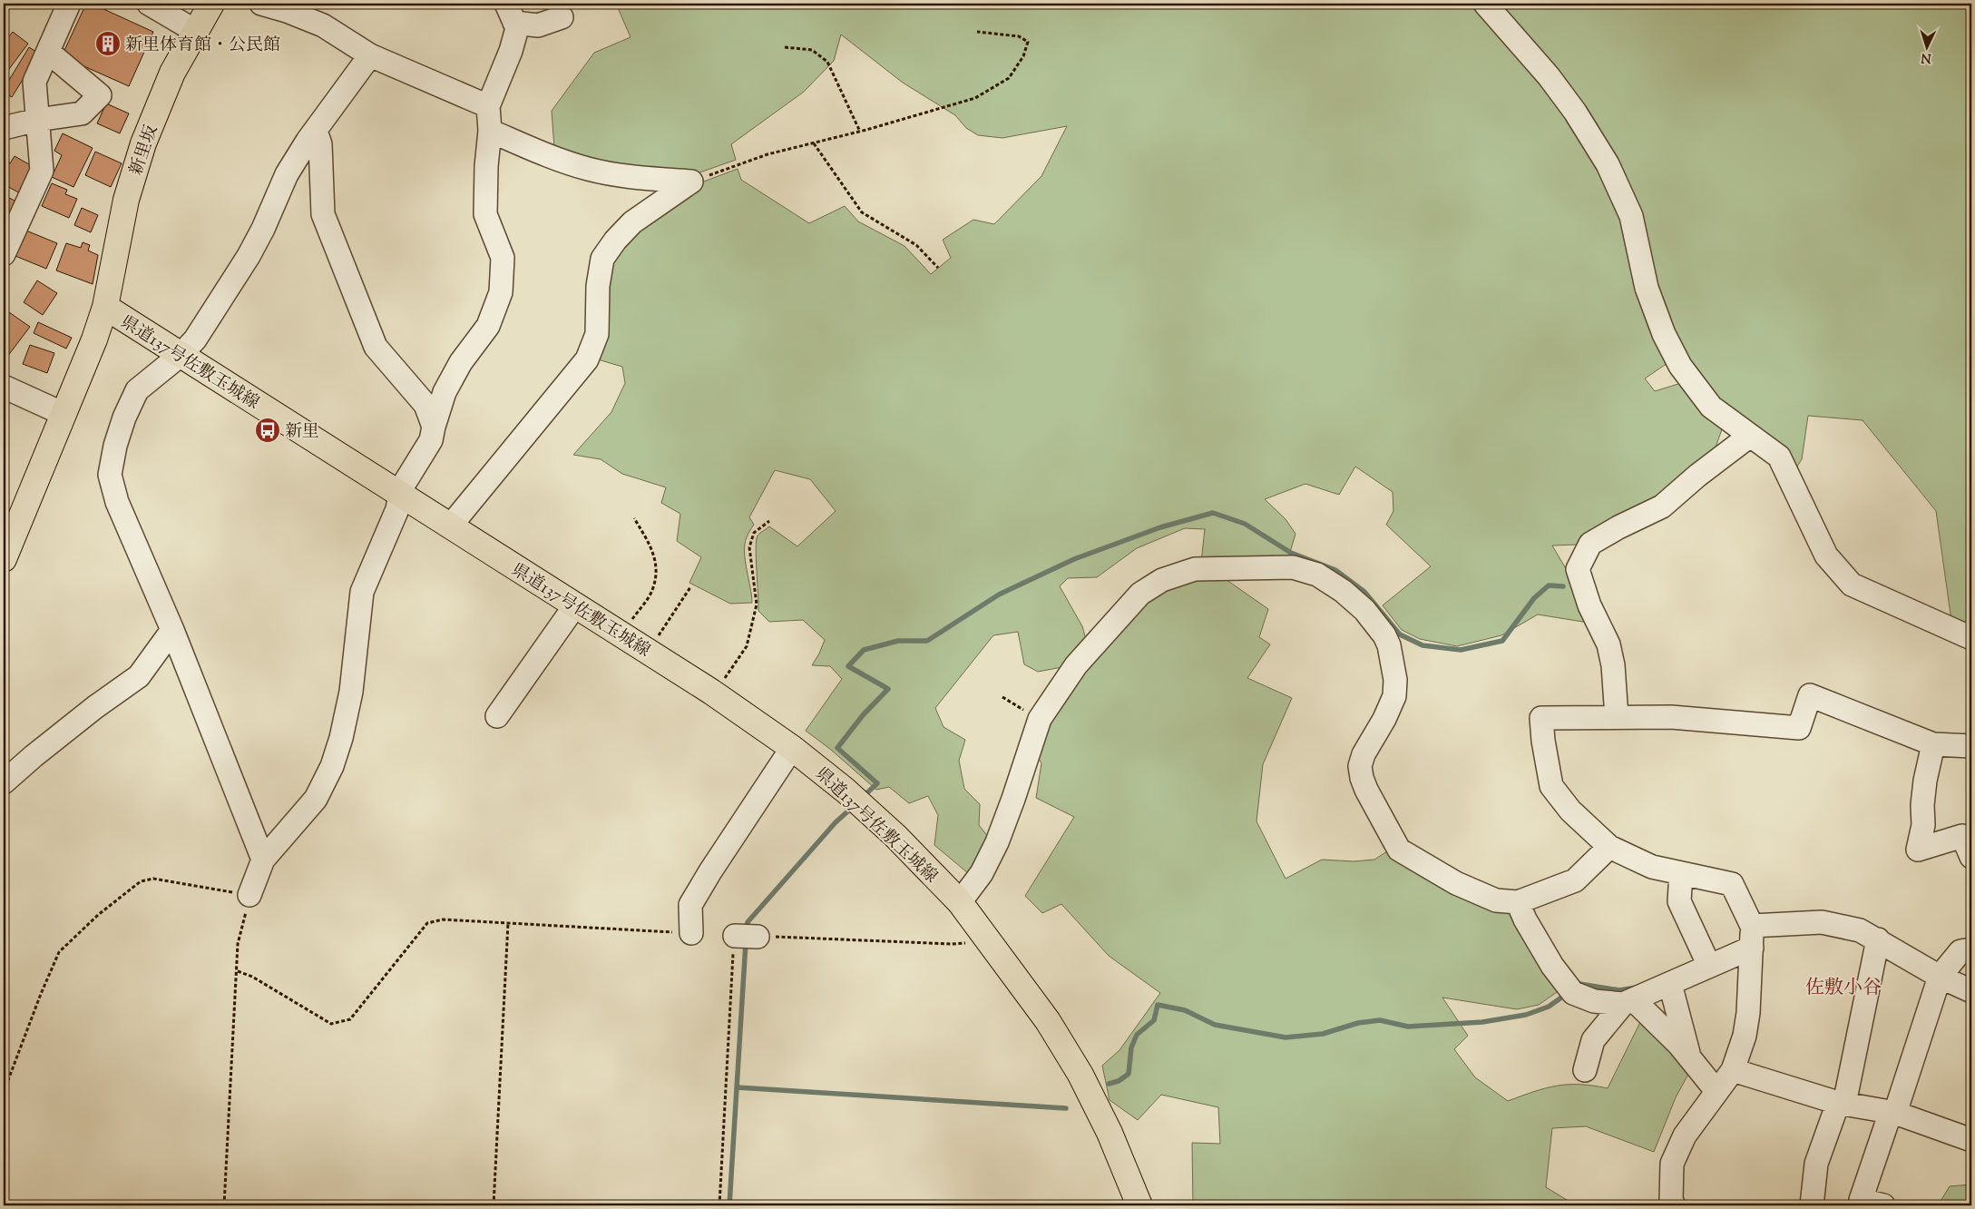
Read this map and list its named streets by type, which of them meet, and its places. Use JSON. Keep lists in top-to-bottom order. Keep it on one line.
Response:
{"streets":{"main road":["新里坂","県道137号佐敷玉城線"]},"crossings":[["新里坂","県道137号佐敷玉城線"]],"districts":["佐敷小谷"],"places":{"building":["新里体育館・公民館"],"bus stop":["新里"]},"north":"bottom"}
